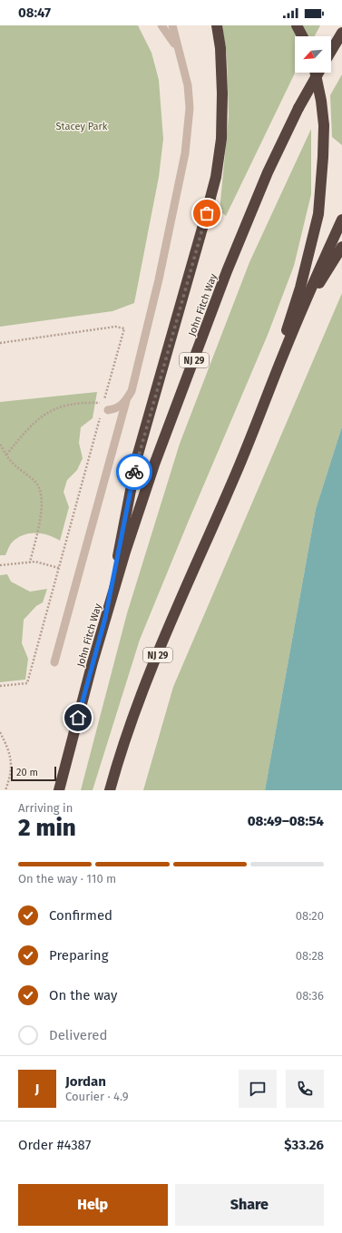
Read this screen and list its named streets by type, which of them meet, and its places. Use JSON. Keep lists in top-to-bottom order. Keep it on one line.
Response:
{"streets":{"highway":["John Fitch Way","NJ 29"]},"parks":["Stacey Park"],"scale_bar":"20 m","north":"bottom left","page":{"status":"08:47","scale":"20 m","heading":["2 min","Arriving in","08:49–08:54"],"panel":["Jordan","Courier · 4.9","Order #4387","$33.26"],"bar":"On the way · 110 m","list":[["Confirmed","08:20"],["Preparing","08:28"],["On the way","08:36"],"Delivered"],"round":"J","buttons":["Help","Share"]}}
